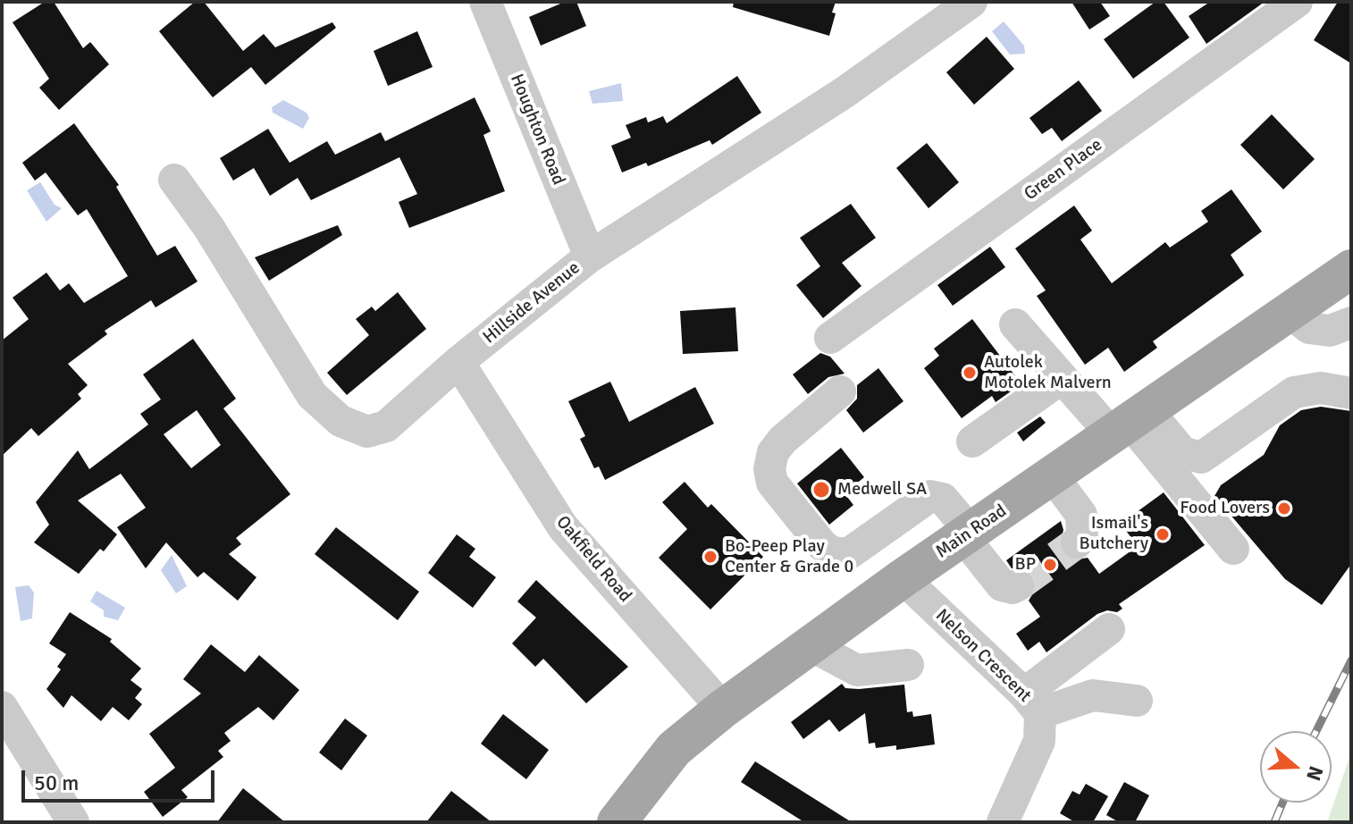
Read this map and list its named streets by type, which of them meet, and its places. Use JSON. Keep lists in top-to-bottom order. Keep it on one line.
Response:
{"streets":{"main road":["Main Road"],"street":["Houghton Road","Green Place","Hillside Avenue","Oakfield Road","Nelson Crescent"]},"crossings":[["Houghton Road","Hillside Avenue"],["Hillside Avenue","Oakfield Road"],["Main Road","Oakfield Road"],["Main Road","Nelson Crescent"]],"places":["Autolek Motolek Malvern","Medwell SA","Food Lovers","Ismail's Butchery","Bo-Peep Play Center & Grade 0","BP"],"scale_bar":"50 m","north":"right"}
